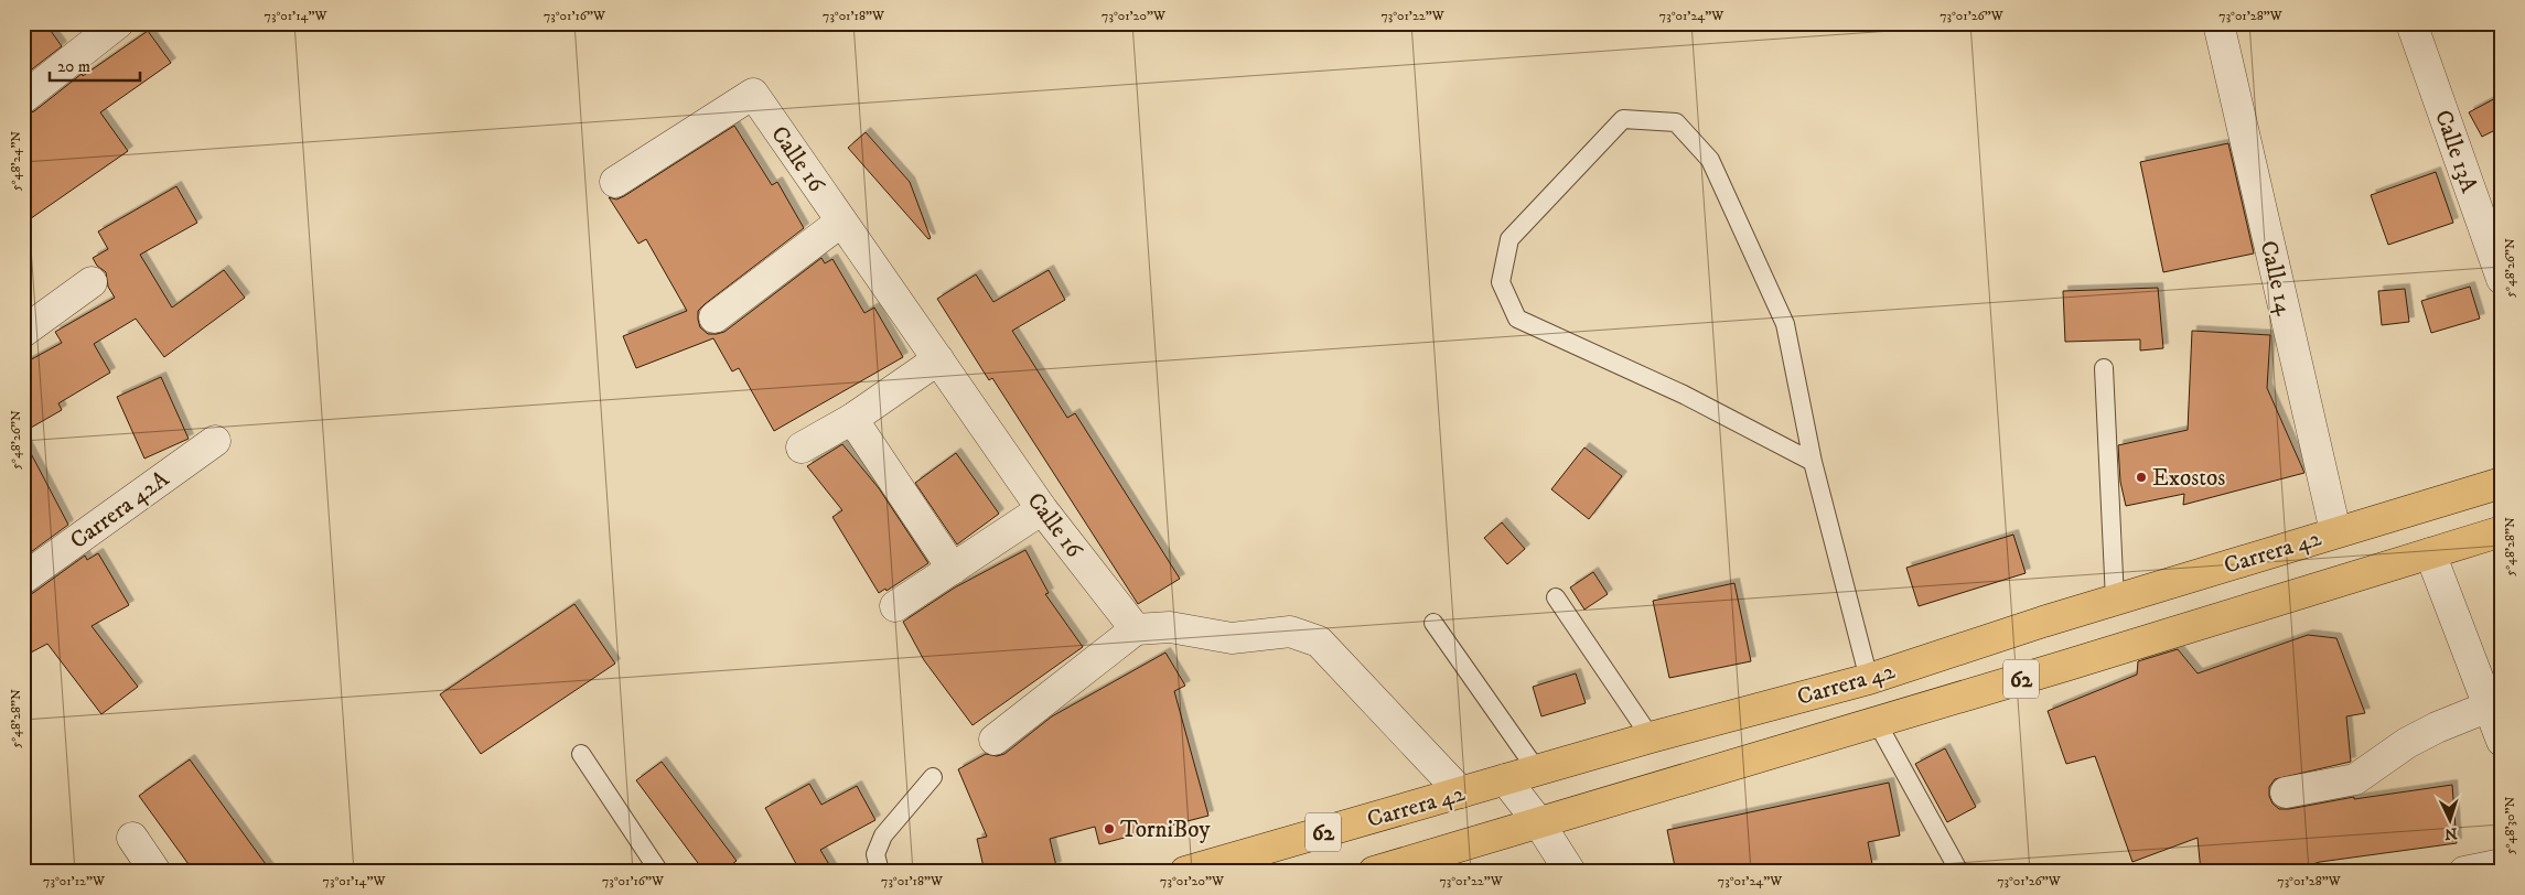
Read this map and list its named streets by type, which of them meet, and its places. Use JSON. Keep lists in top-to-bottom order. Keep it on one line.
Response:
{"streets":{"highway":["Carrera 42","62"],"street":["Calle 13A","Calle 16","Calle 14","Carrera 42A"]},"crossings":[["Calle 14","Carrera 42"]],"places":["Exostos","TorniBoy"],"scale_bar":"20 m","north":"bottom","coordinates":["73°01'14\"W","73°01'16\"W","73°01'18\"W","73°01'20\"W","73°01'22\"W","73°01'24\"W","73°01'26\"W","73°01'28\"W","5°48'24\"N","5°48'26\"N","5°48'28\"N","5°48'30\"N","73°01'12\"W"]}
